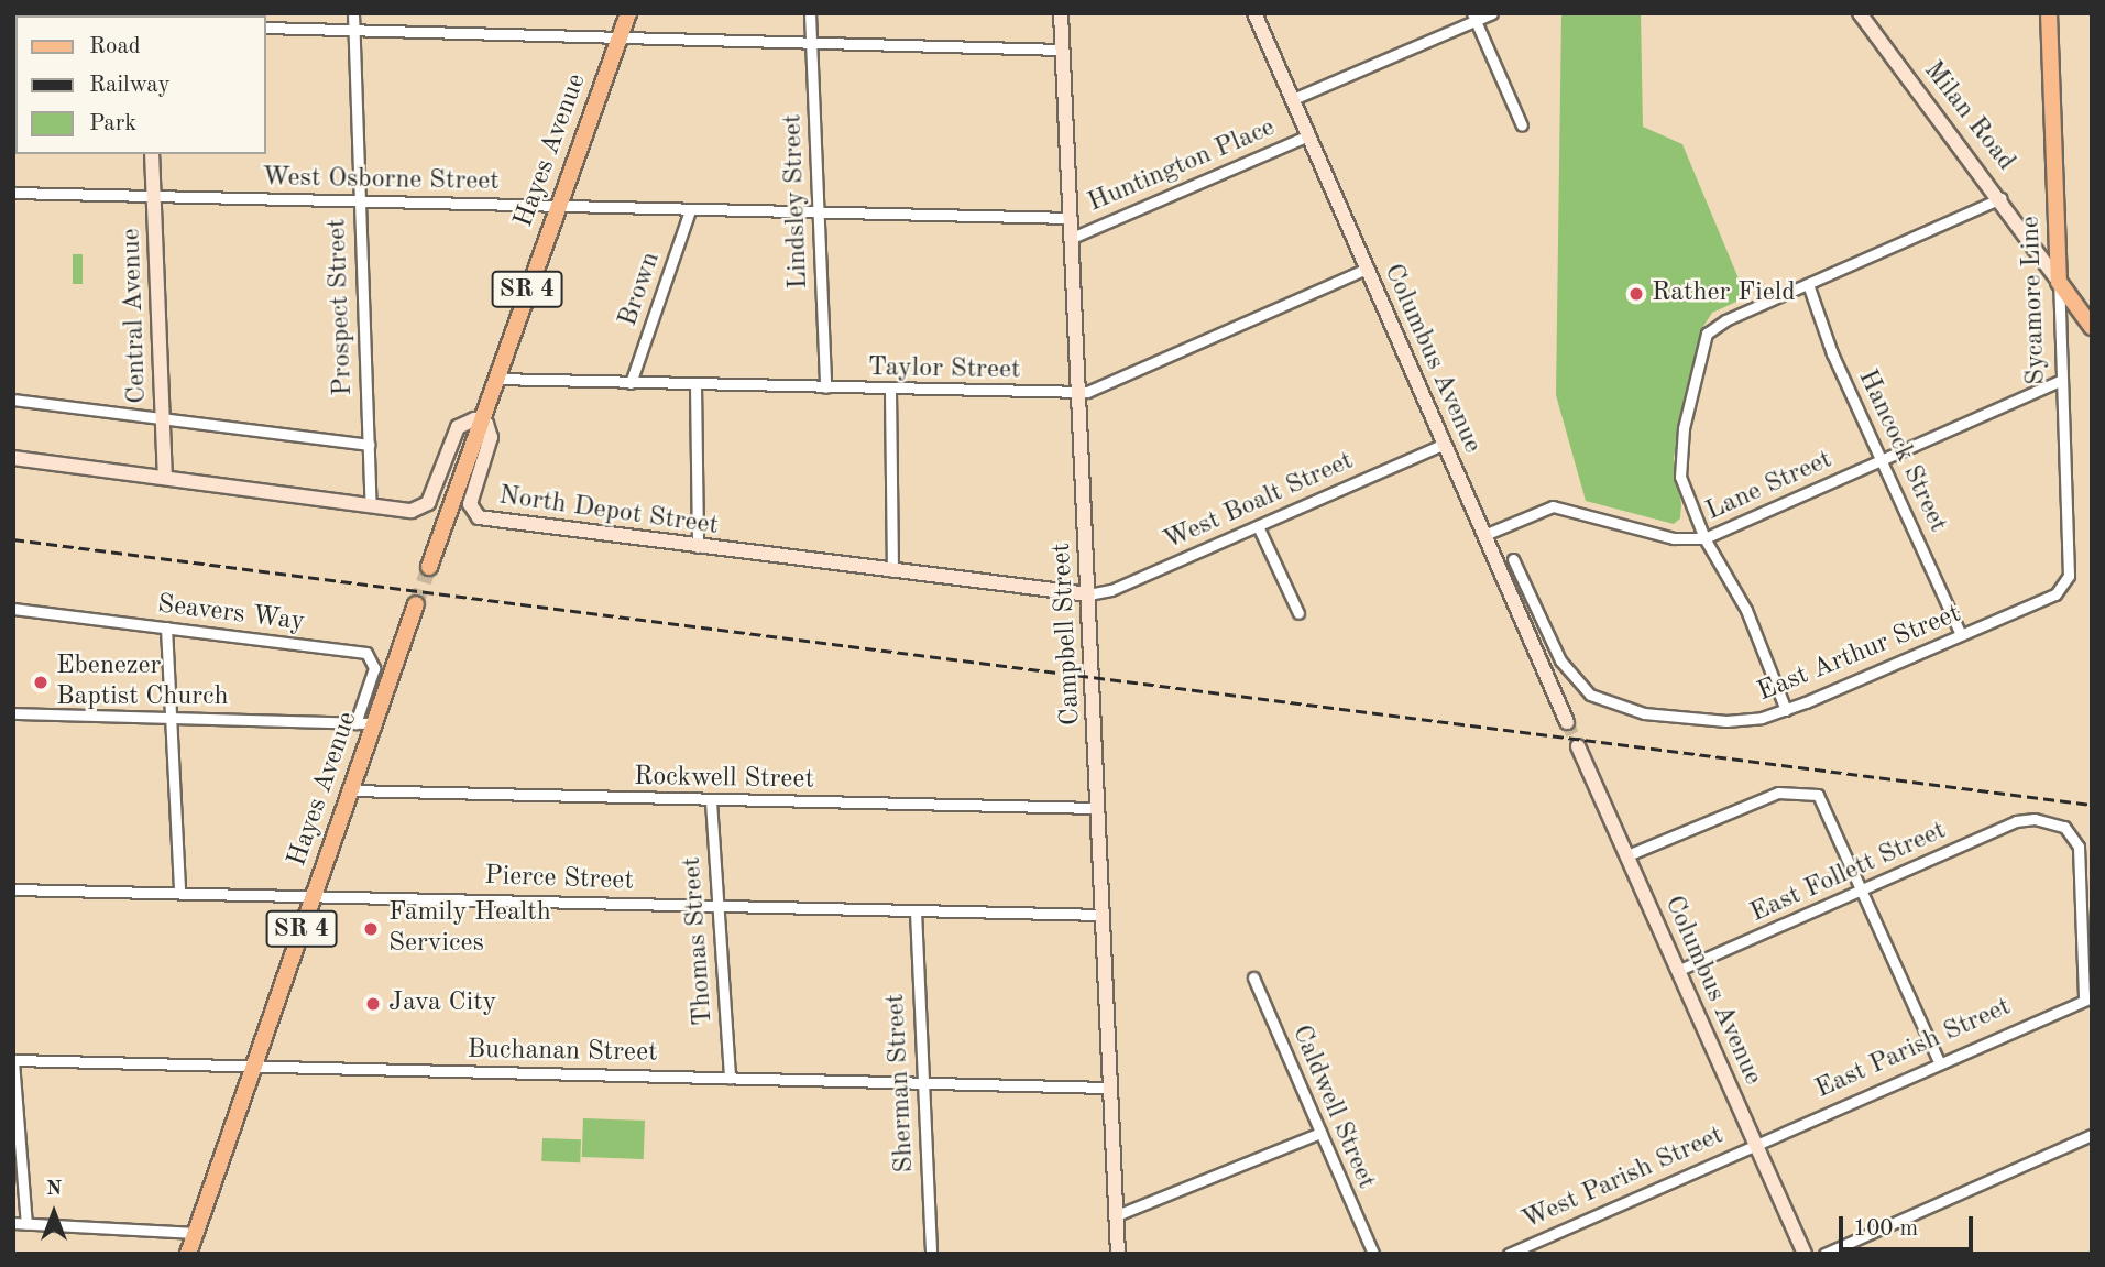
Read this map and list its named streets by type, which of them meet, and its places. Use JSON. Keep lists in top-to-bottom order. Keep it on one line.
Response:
{"streets":{"main road":["Milan Road","Hayes Avenue","SR 4","Sycamore Line"],"street":["Huntington Place","West Osborne Street","Lindsley Street","Brown","Prospect Street","Central Avenue","Columbus Avenue","Taylor Street","Hancock Street","Lane Street","West Boalt Street","North Depot Street","Seavers Way","Campbell Street","East Arthur Street","Rockwell Street","East Follett Street","Pierce Street","Thomas Street","East Parish Street","Buchanan Street","Sherman Street","Caldwell Street","West Parish Street"]},"crossings":[["Milan Road","Sycamore Line"],["Hayes Avenue","West Osborne Street"],["Hayes Avenue","Taylor Street"],["Hayes Avenue","North Depot Street"],["Hayes Avenue","Rockwell Street"],["Hayes Avenue","Pierce Street"],["Hayes Avenue","Buchanan Street"],["Huntington Place","Columbus Avenue"],["Huntington Place","Campbell Street"],["West Osborne Street","Lindsley Street"],["West Osborne Street","Brown"],["West Osborne Street","Prospect Street"],["West Osborne Street","Central Avenue"],["West Osborne Street","Campbell Street"],["Lindsley Street","Taylor Street"],["Brown","Taylor Street"],["Sycamore Line","Lane Street"],["Sycamore Line","East Arthur Street"],["Columbus Avenue","Taylor Street"],["Columbus Avenue","Lane Street"],["Columbus Avenue","West Boalt Street"],["Columbus Avenue","East Follett Street"],["Columbus Avenue","East Parish Street"],["Columbus Avenue","West Parish Street"],["Taylor Street","Campbell Street"],["Hancock Street","Lane Street"],["Hancock Street","East Arthur Street"],["West Boalt Street","North Depot Street"],["West Boalt Street","Campbell Street"],["North Depot Street","Campbell Street"],["Campbell Street","Rockwell Street"],["Campbell Street","Pierce Street"],["Campbell Street","Buchanan Street"],["Rockwell Street","Thomas Street"],["Pierce Street","Thomas Street"],["Pierce Street","Sherman Street"],["Thomas Street","Buchanan Street"],["East Parish Street","West Parish Street"],["Buchanan Street","Sherman Street"]],"places":["Rather Field","Ebenezer Baptist Church","Family Health Services","Java City"],"legend":["Road","Railway","Park"],"scale_bar":"100 m","north":"top"}
